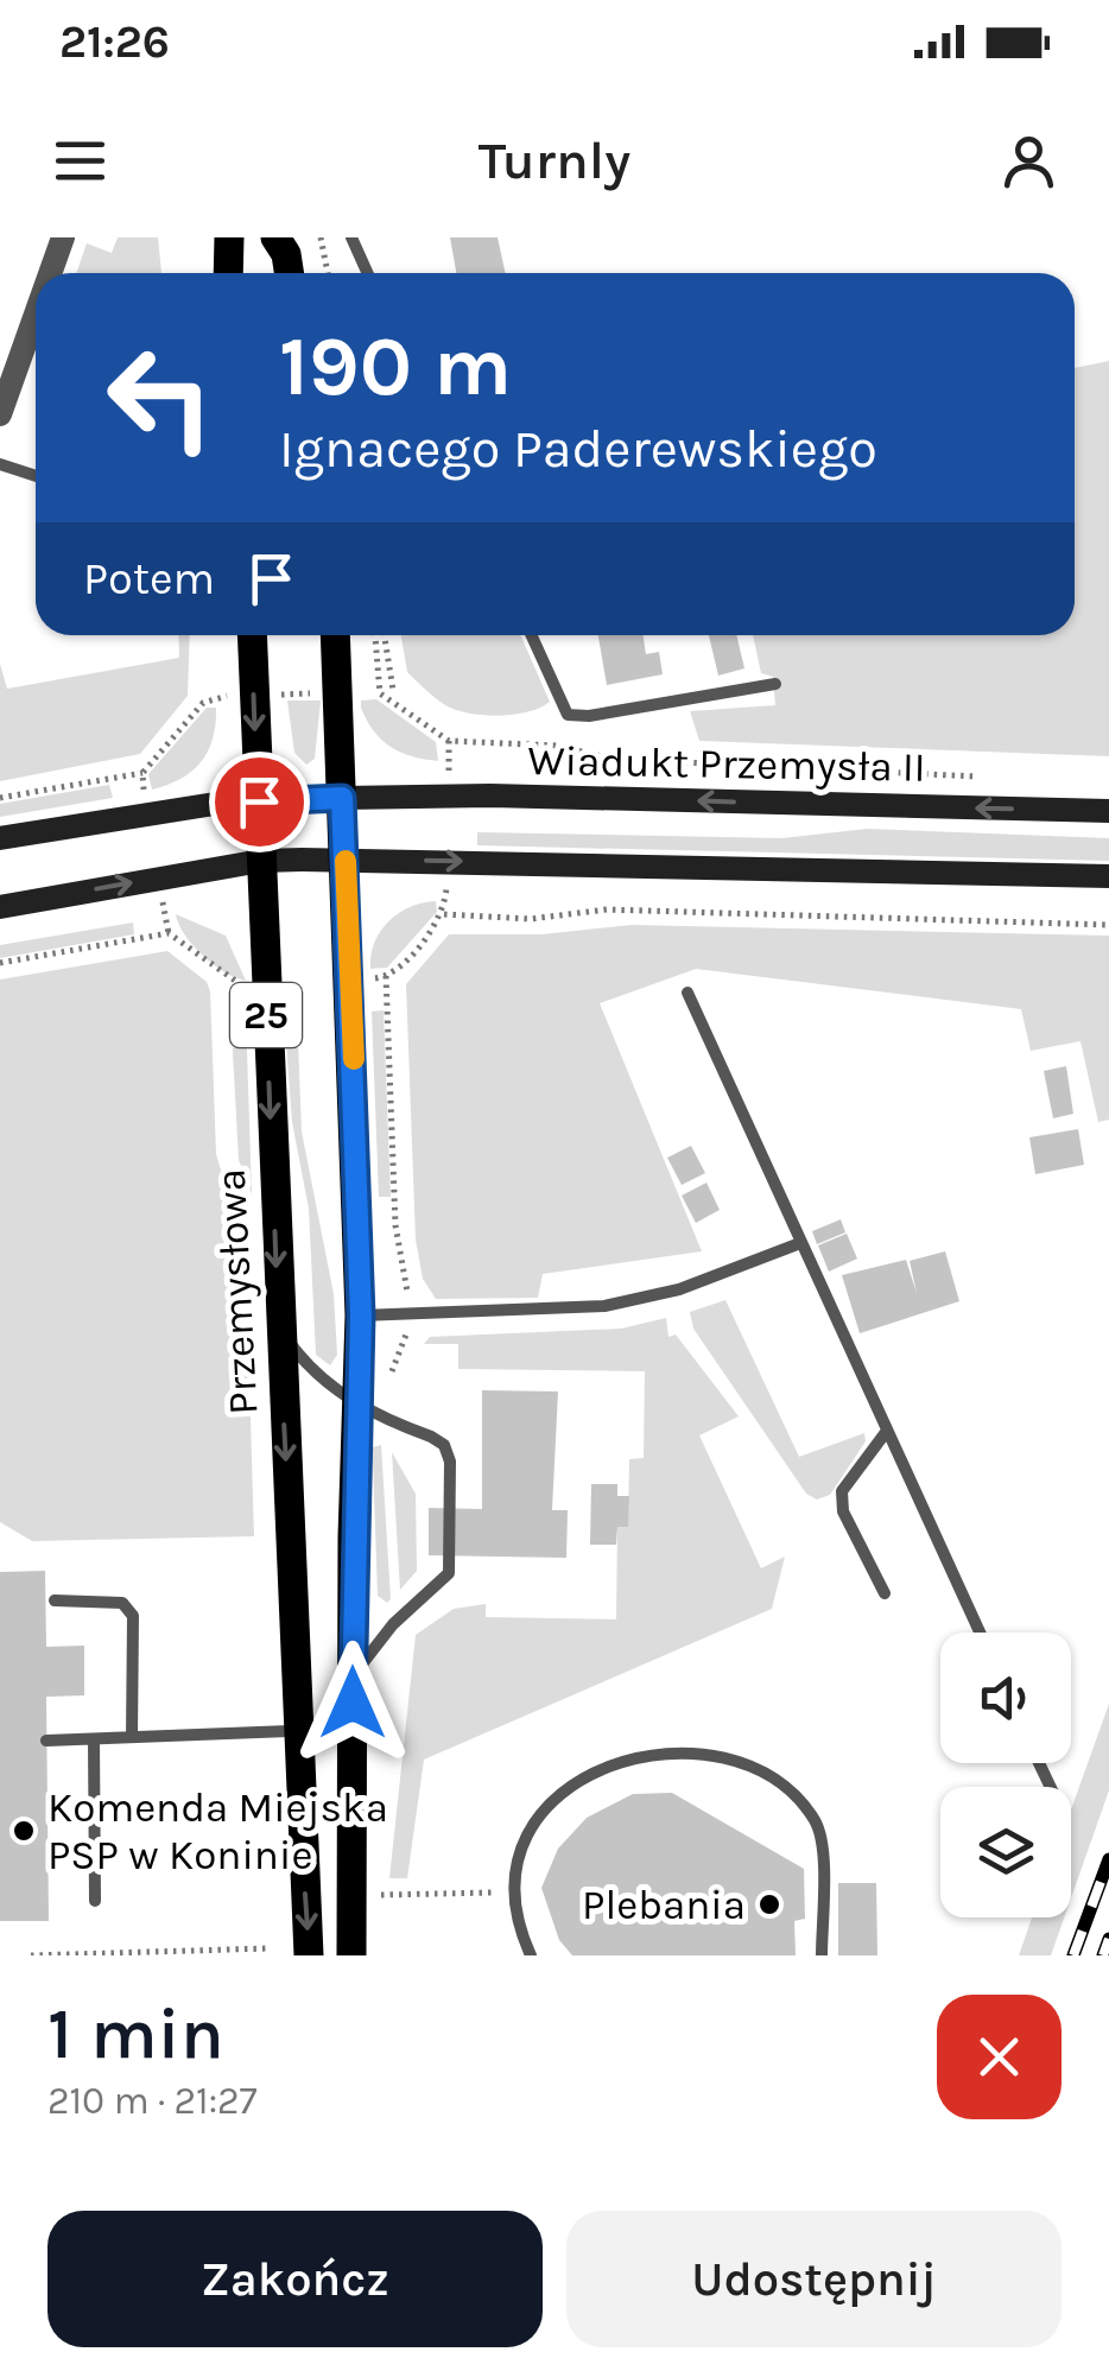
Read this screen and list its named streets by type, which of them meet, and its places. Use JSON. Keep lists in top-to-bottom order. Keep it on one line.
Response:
{"streets":{"main road":["Wiadukt Przemysła II","25","Przemysłowa"]},"crossings":[["Wiadukt Przemysła II","25"],["Wiadukt Przemysła II","Przemysłowa"]],"places":["Komenda Miejska PSP w Koninie","Plebania"],"page":{"status":"21:26","header":"Turnly","turn":["190 m","Ignacego Paderewskiego"],"then":"Potem","heading":["1 min","210 m · 21:27"],"buttons":["Zakończ","Udostępnij"]}}
